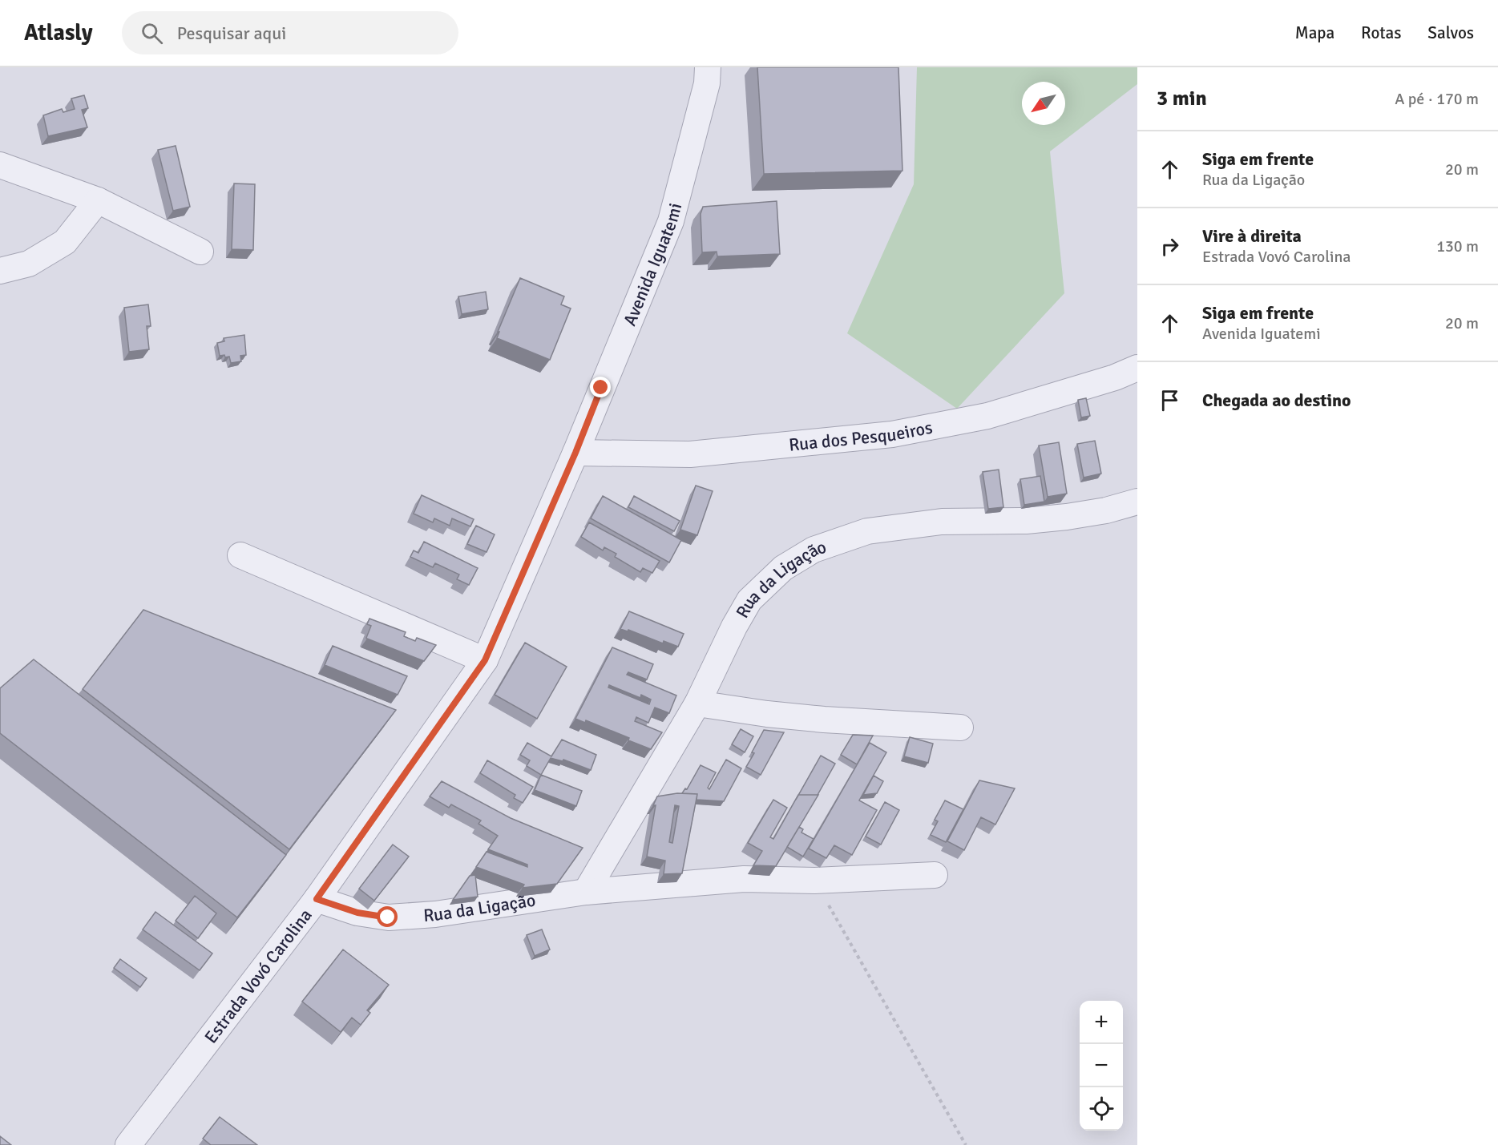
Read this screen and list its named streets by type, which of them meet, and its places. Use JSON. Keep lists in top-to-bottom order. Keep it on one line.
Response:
{"streets":{"street":["Avenida Iguatemi","Rua dos Pesqueiros","Rua da Ligação","Estrada Vovó Carolina"]},"crossings":[["Avenida Iguatemi","Rua dos Pesqueiros"],["Avenida Iguatemi","Estrada Vovó Carolina"],["Rua dos Pesqueiros","Estrada Vovó Carolina"],["Rua da Ligação","Estrada Vovó Carolina"]],"north":"bottom left","page":{"header":"Atlasly","search":"Pesquisar aqui","nav":["Mapa","Rotas","Salvos"],"heading":["3 min","A pé · 170 m"],"list":[["Siga em frente","Rua da Ligação","20 m"],["Vire à direita","Estrada Vovó Carolina","130 m"],["Siga em frente","Avenida Iguatemi","20 m"],"Chegada ao destino"],"map_buttons":["+","−"]}}
